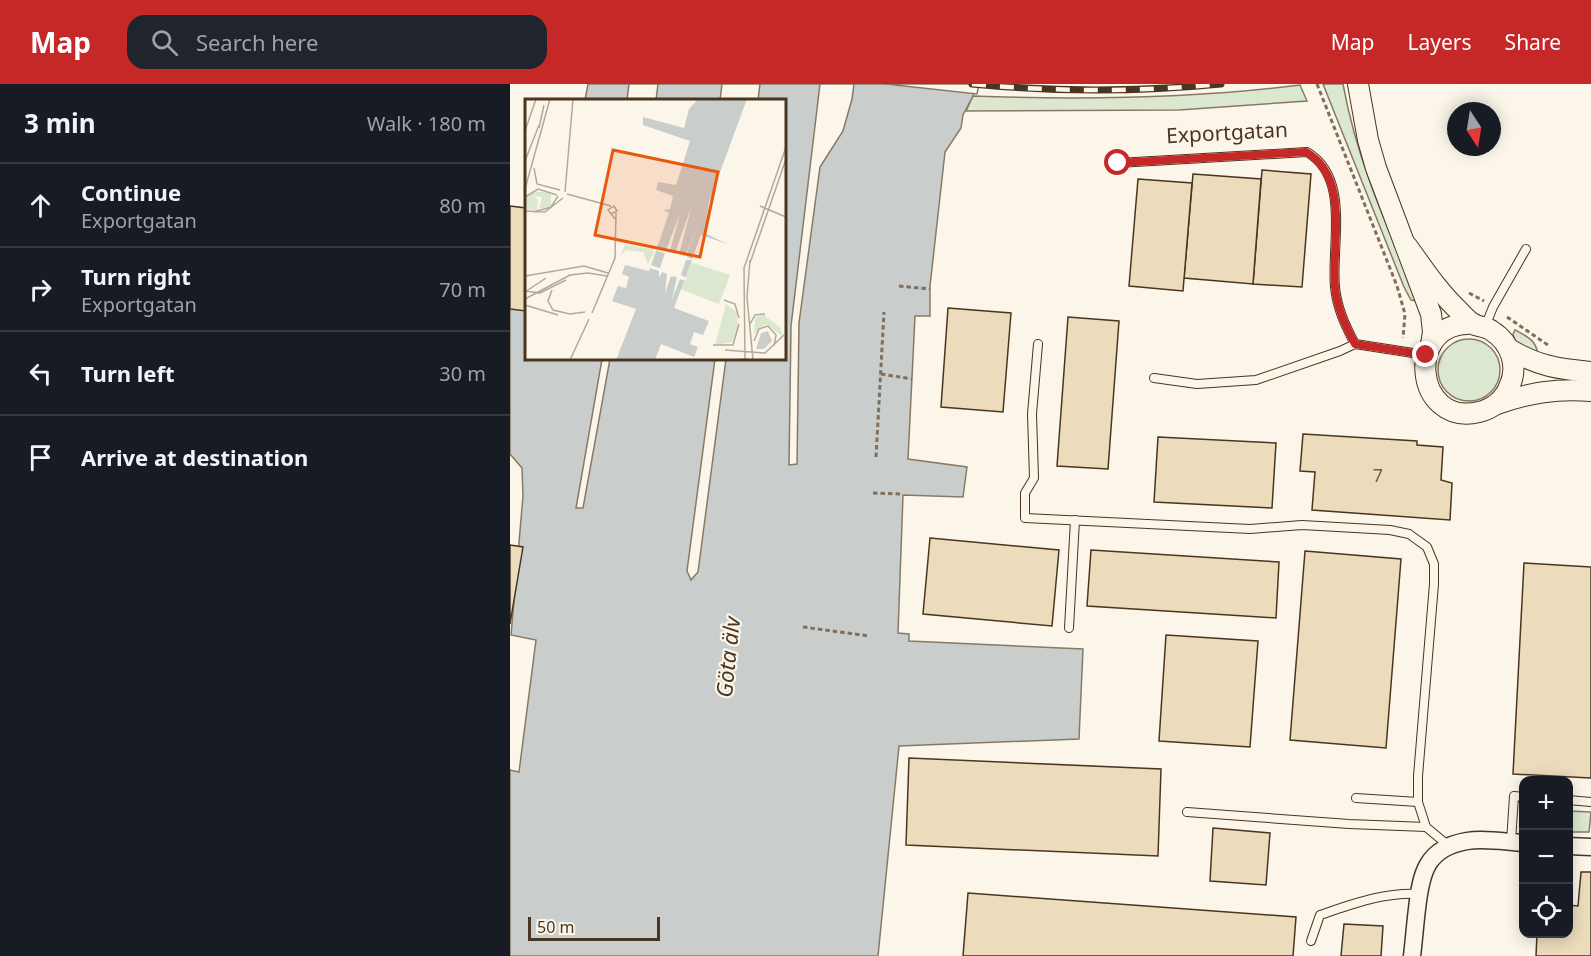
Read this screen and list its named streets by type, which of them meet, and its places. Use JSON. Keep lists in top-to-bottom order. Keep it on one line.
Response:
{"streets":{"lane":["Exportgatan"]},"water":["Göta älv"],"house_numbers":["7"],"scale_bar":"50 m","north":"bottom","page":{"header":"Map","search":"Search here","nav":["Map","Layers","Share"],"heading":["3 min","Walk · 180 m"],"list":[["Continue","Exportgatan","80 m"],["Turn right","Exportgatan","70 m"],["Turn left","30 m"],"Arrive at destination"],"map_buttons":["+","−"],"scale":"50 m"}}
